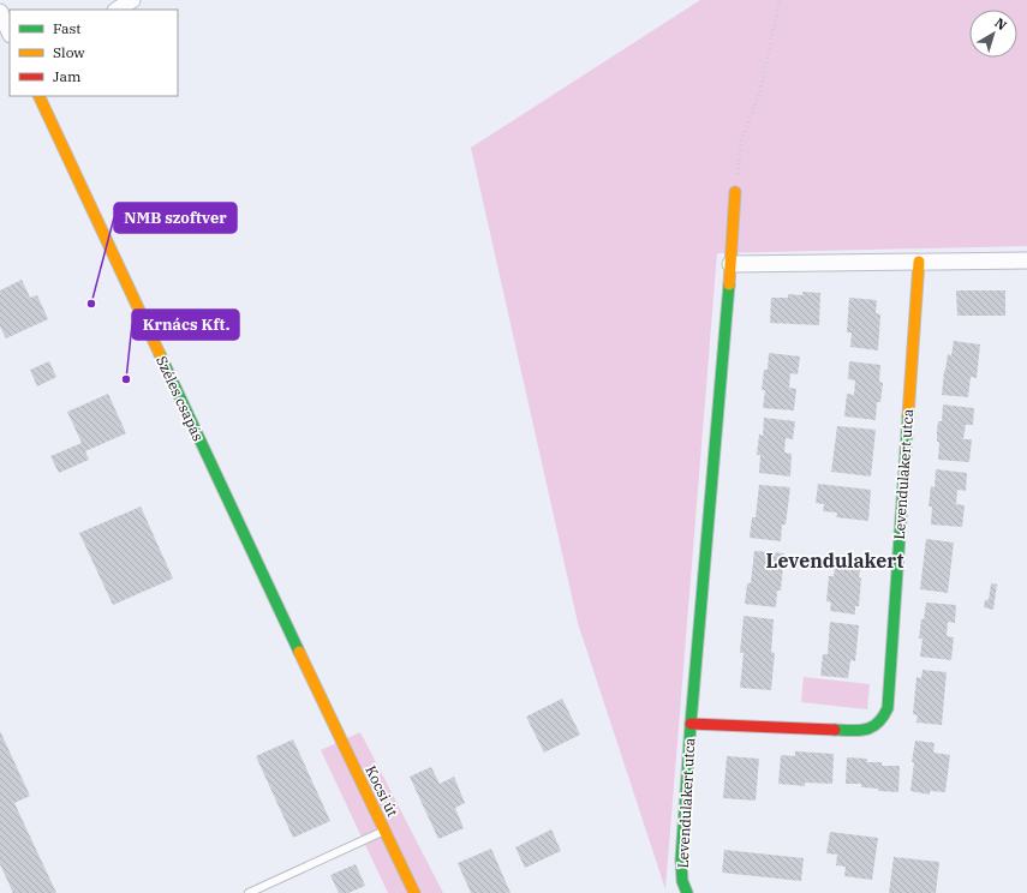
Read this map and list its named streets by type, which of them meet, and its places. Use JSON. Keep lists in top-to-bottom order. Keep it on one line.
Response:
{"streets":{"street":["Széles csapás","Levendulakert utca","Kocsi út"]},"crossings":[["Széles csapás","Kocsi út"]],"districts":["Levendulakert"],"places":["NMB szoftver","Krnács Kft."],"legend":["Fast","Slow","Jam"],"north":"top right"}
